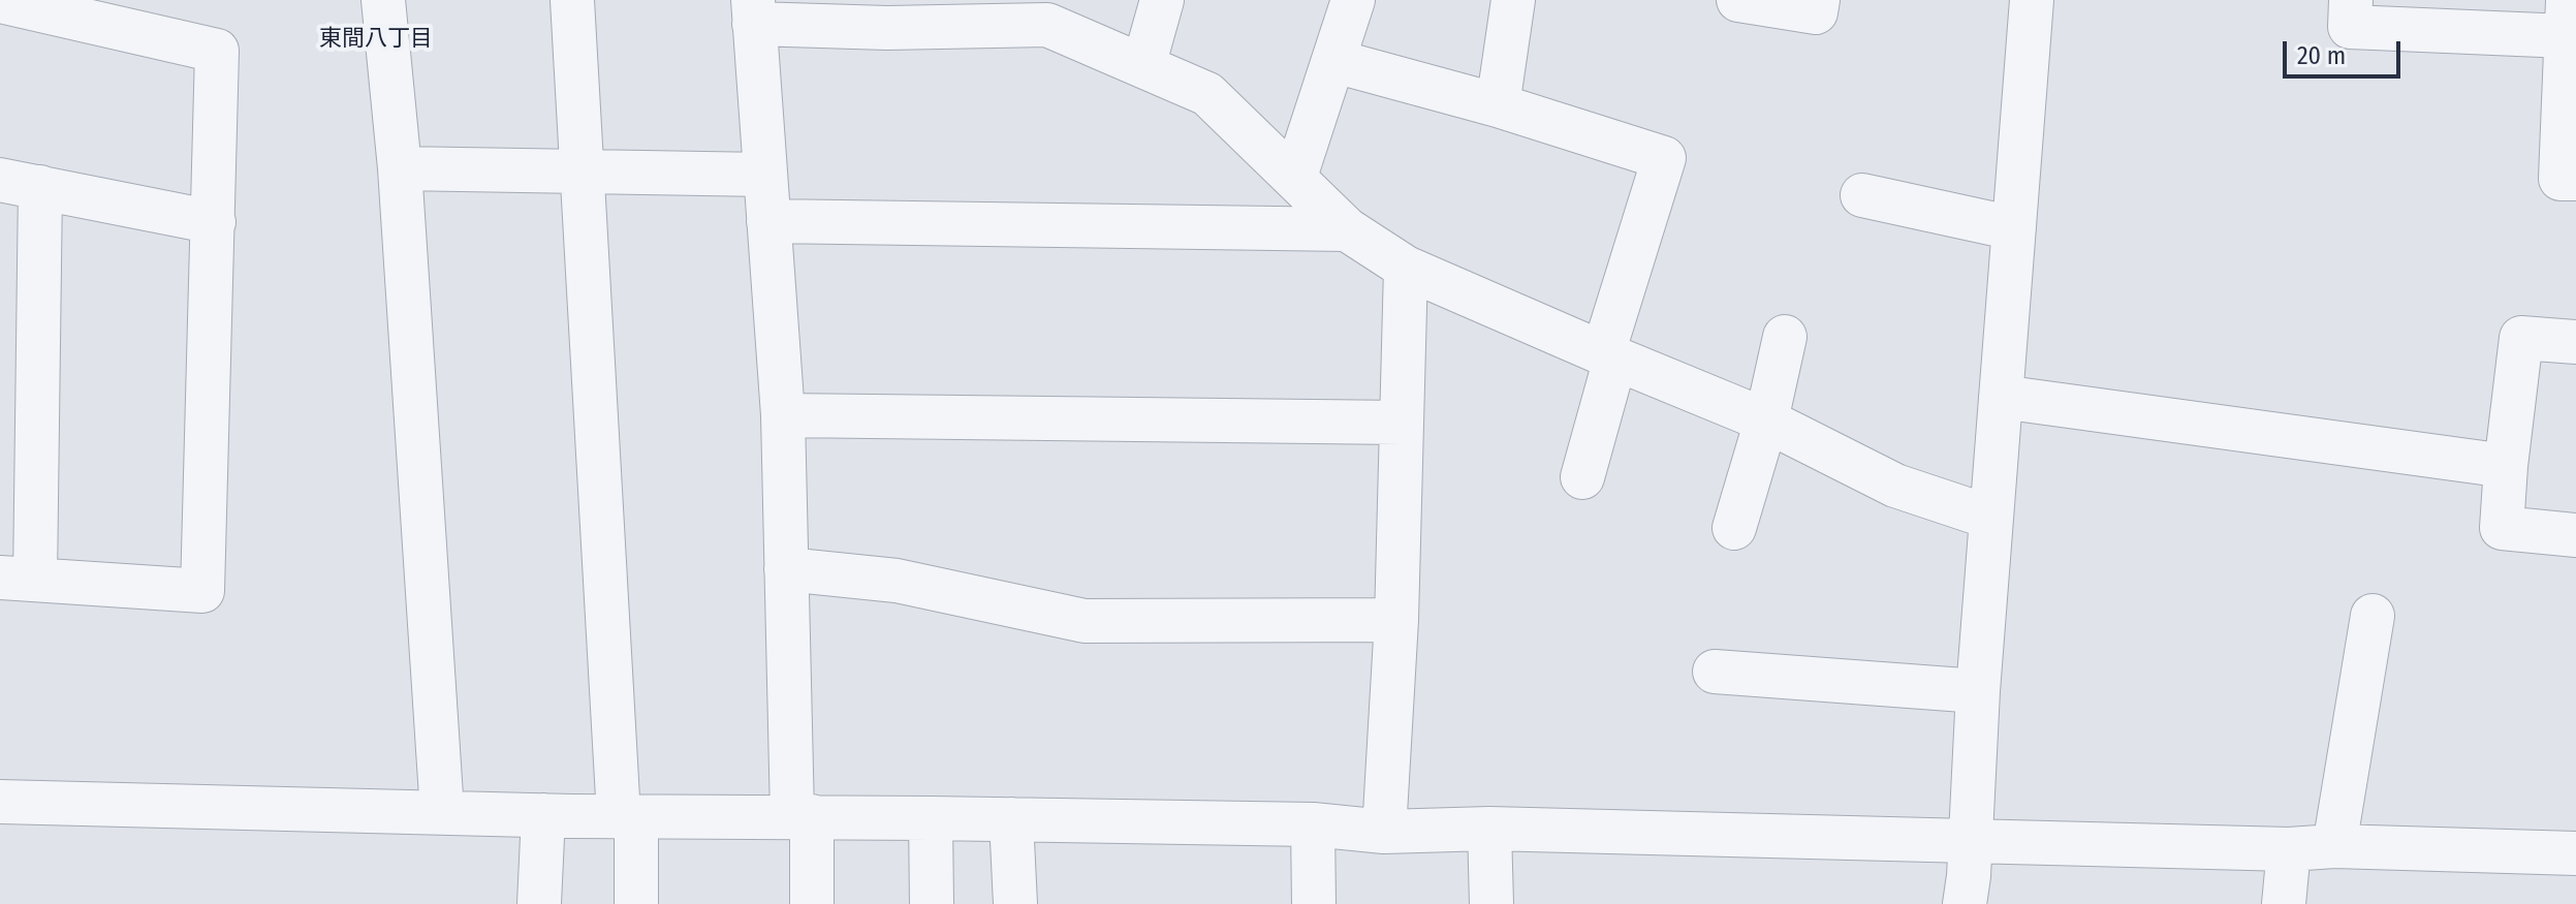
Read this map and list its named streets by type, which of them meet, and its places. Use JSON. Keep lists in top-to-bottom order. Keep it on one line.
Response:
{"districts":["東間八丁目"],"scale_bar":"20 m"}
